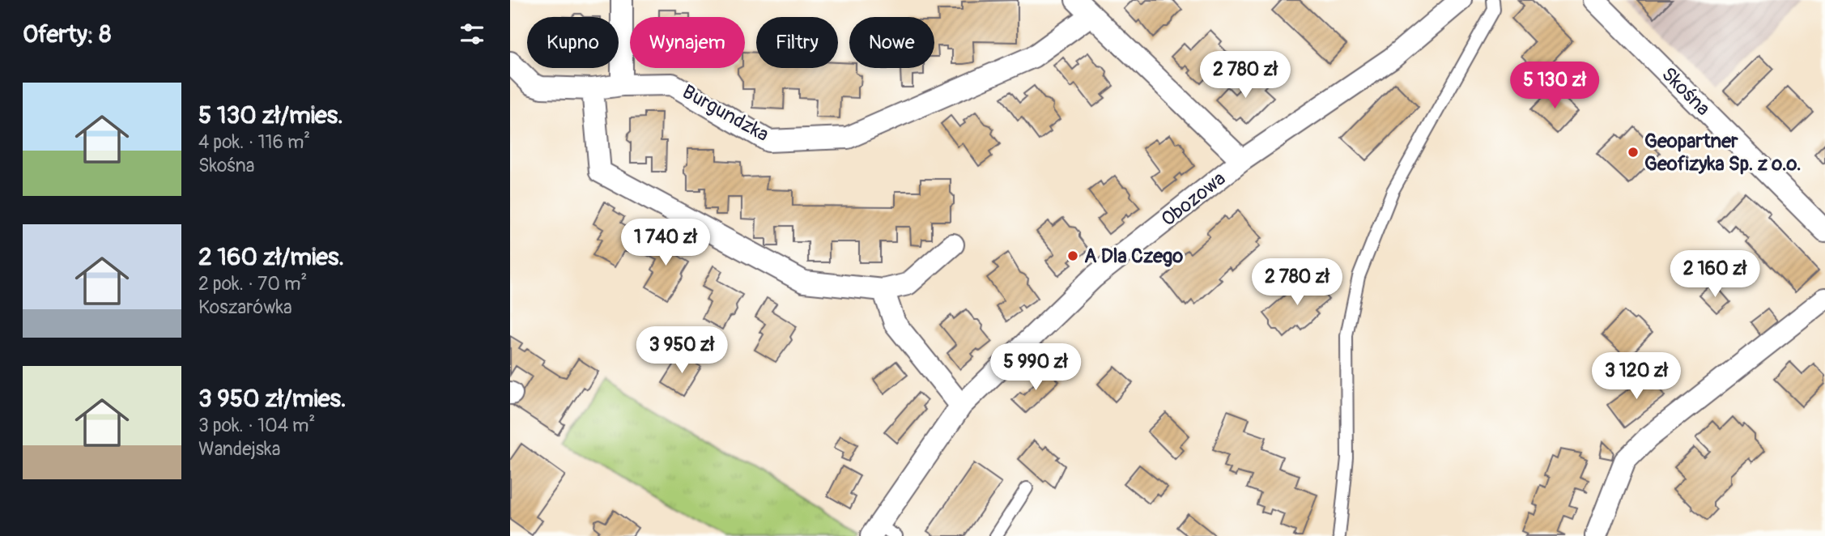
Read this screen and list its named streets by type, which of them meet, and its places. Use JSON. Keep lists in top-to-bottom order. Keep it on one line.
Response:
{"streets":{"street":["Skośna","Burgundzka","Obozowa"]},"places":["Geopartner Geofizyka Sp. z o.o.","A Dla Czego"],"page":{"heading":"Oferty: 8","chip":["Kupno","Wynajem","Filtry","Nowe"],"price":["2 780 zł","5 130 zł","1 740 zł","2 160 zł","2 780 zł","3 950 zł","5 990 zł","3 120 zł"],"list":[{"name":"5 130 zł/mies.","note":"4 pok. · 116 m² · Skośna"},{"name":"2 160 zł/mies.","note":"2 pok. · 70 m² · Koszarówka"},{"name":"3 950 zł/mies.","note":"3 pok. · 104 m² · Wandejska"}]}}
